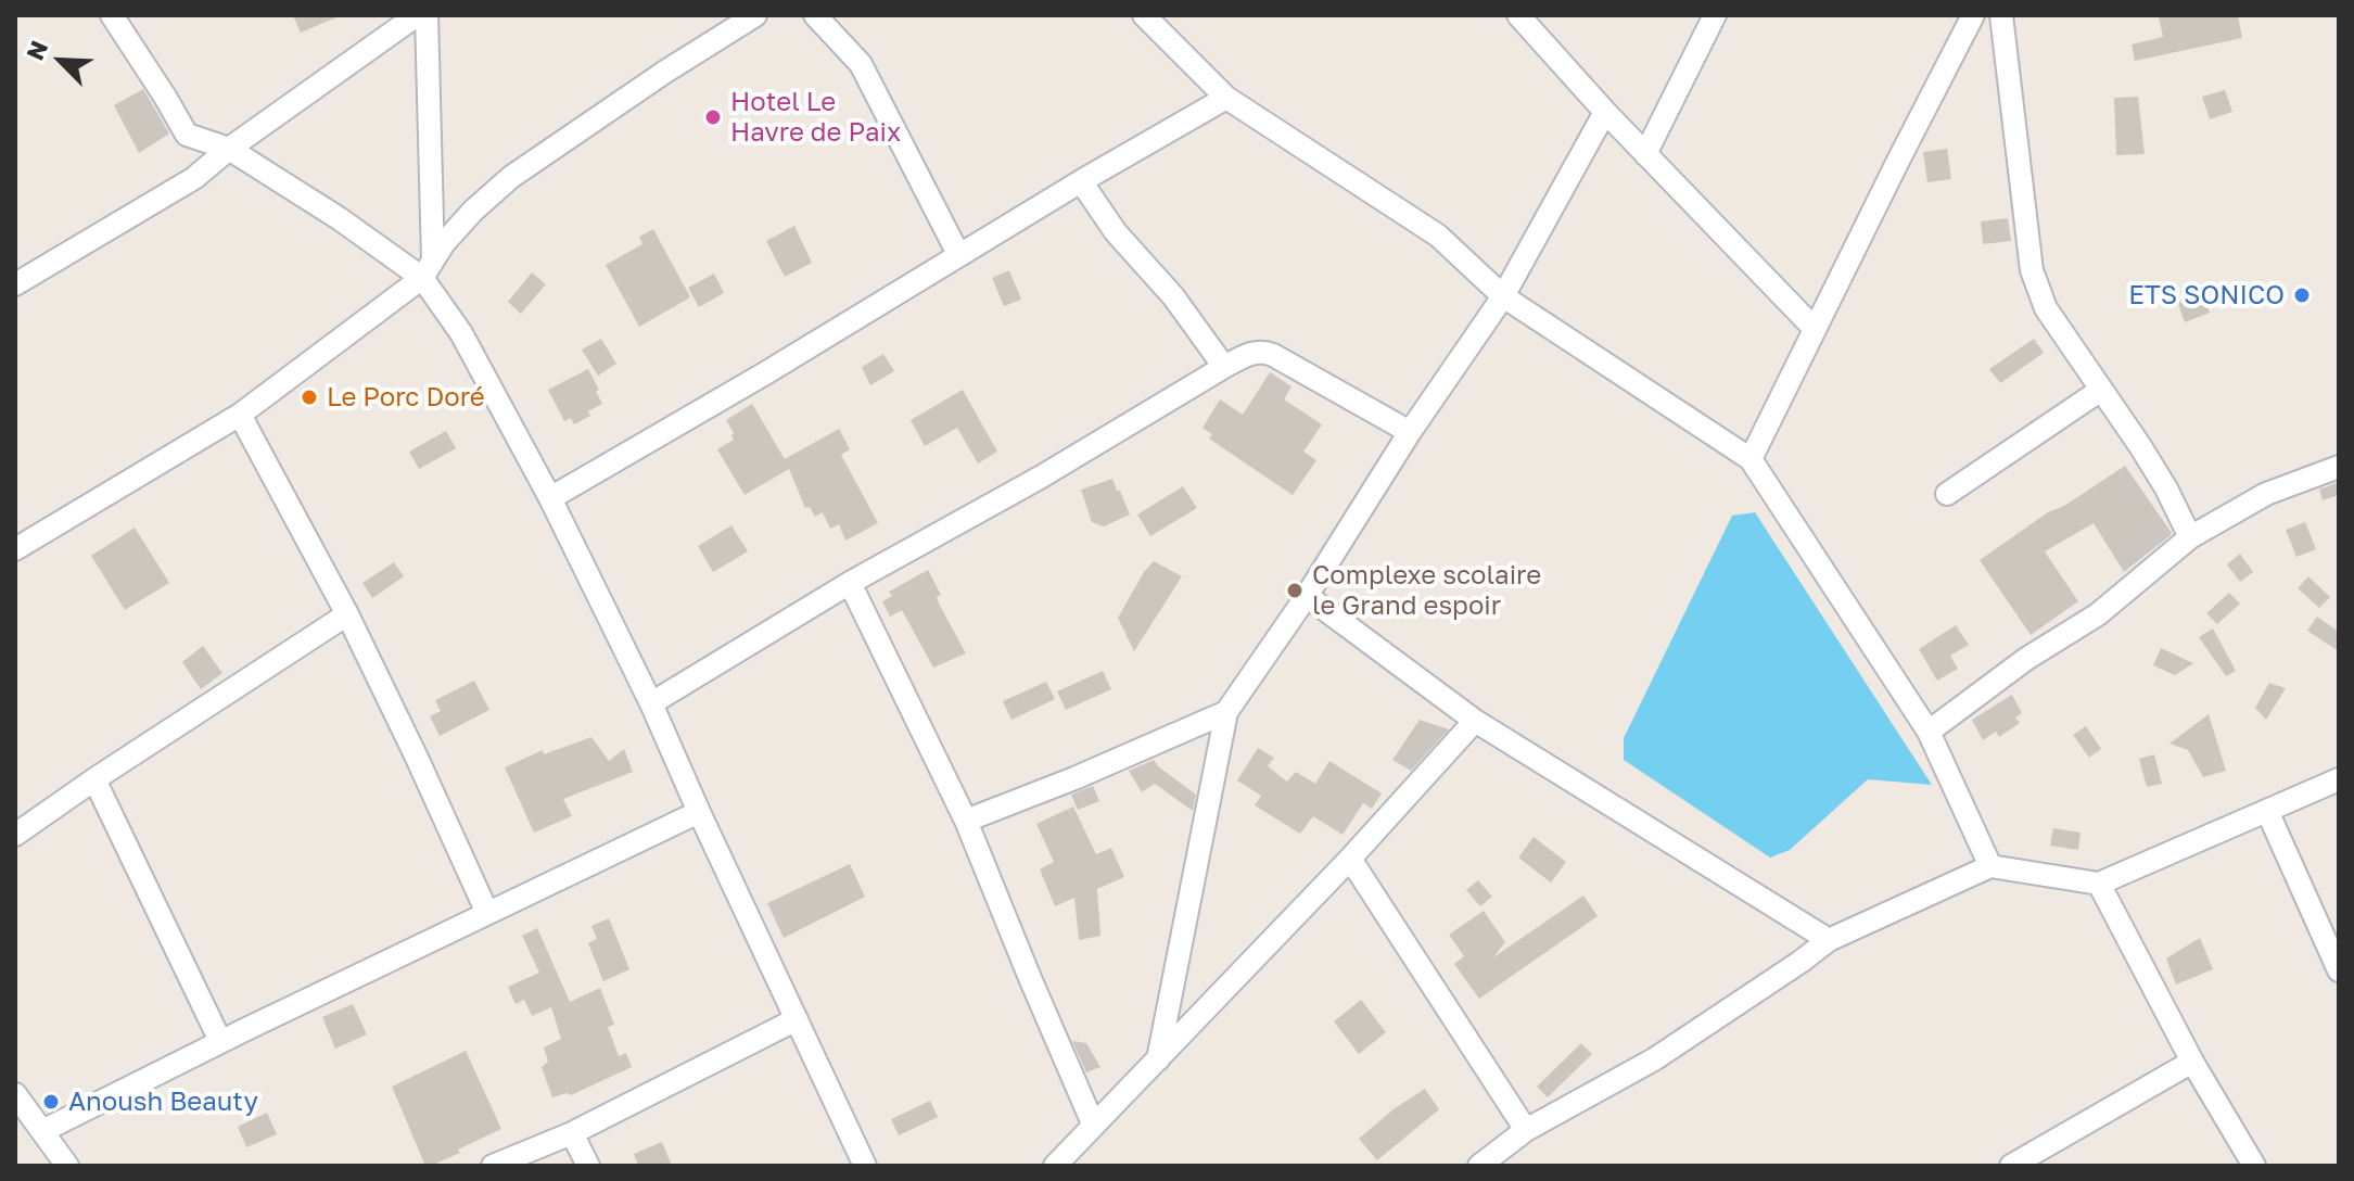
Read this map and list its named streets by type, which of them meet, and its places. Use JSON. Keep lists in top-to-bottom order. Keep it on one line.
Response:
{"places":["Hotel Le Havre de Paix","ETS SONICO","Le Porc Doré","Complexe scolaire le Grand espoir","Anoush Beauty"],"north":"top left"}
